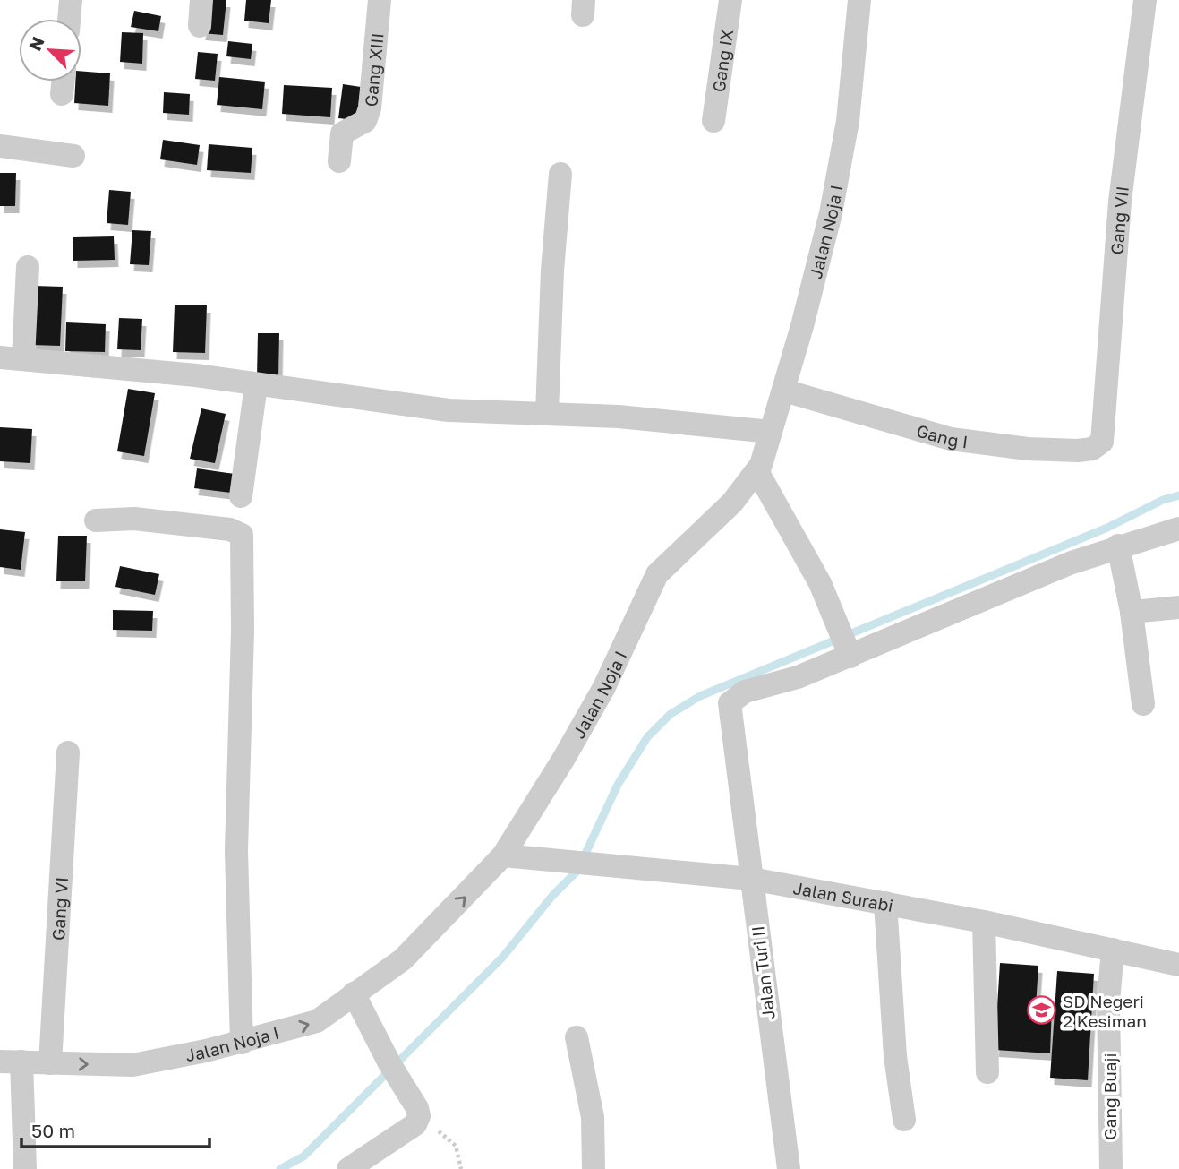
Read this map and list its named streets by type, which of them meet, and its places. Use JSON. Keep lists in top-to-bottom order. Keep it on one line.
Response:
{"streets":{"street":["Gang IX","Gang XIII","Gang VII","Jalan Noja I","Gang I","Jalan Surabi","Gang VI","Jalan Turi II","Gang Buaji"]},"crossings":[["Gang VII","Gang I"],["Jalan Noja I","Gang I"],["Jalan Noja I","Jalan Surabi"],["Jalan Noja I","Gang VI"],["Jalan Surabi","Jalan Turi II"],["Jalan Surabi","Gang Buaji"]],"places":{"school or university":["SD Negeri 2 Kesiman"]},"scale_bar":"50 m","north":"top left"}
